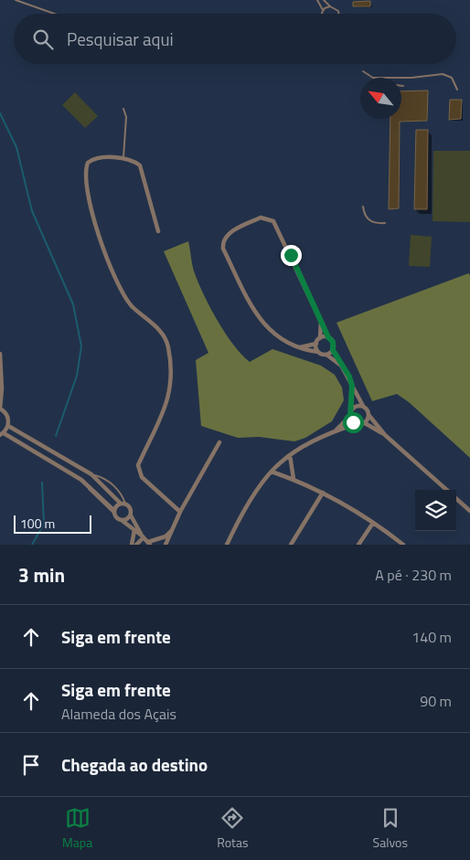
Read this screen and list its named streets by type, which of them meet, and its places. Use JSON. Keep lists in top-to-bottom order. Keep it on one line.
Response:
{"scale_bar":"100 m","north":"top left","page":{"search":"Pesquisar aqui","scale":"100 m","heading":["3 min","A pé · 230 m"],"list":[["Siga em frente","140 m"],["Siga em frente","Alameda dos Açais","90 m"],"Chegada ao destino"],"nav":["Mapa","Rotas","Salvos"]}}
